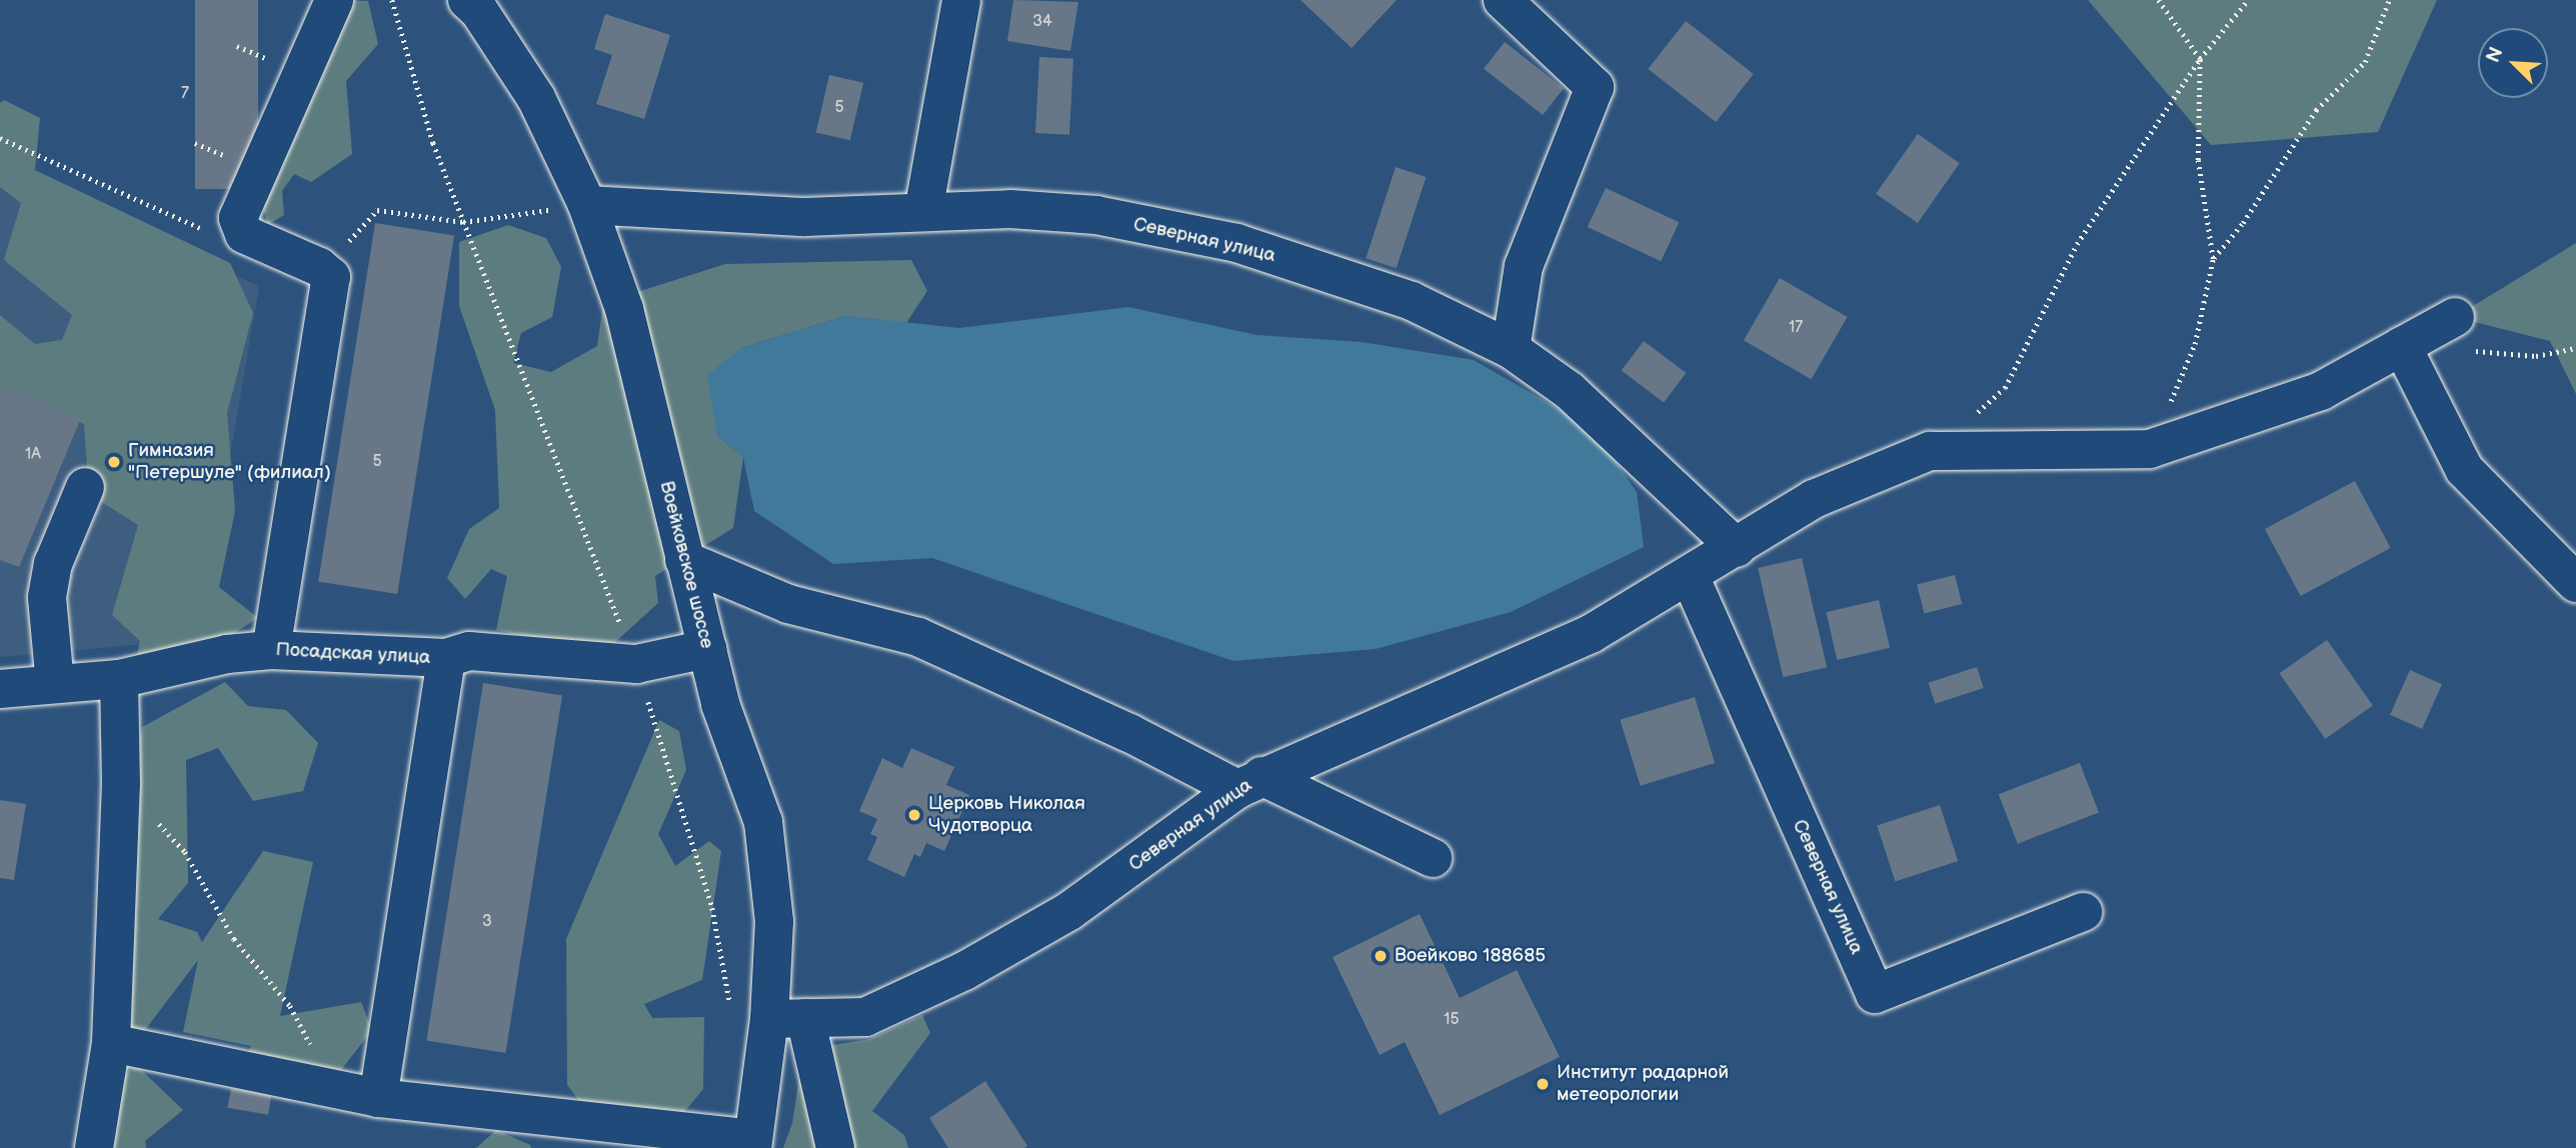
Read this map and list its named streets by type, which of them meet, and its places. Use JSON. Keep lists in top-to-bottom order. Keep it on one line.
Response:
{"streets":{"street":["Северная улица","Воейковское шоссе","Посадская улица"]},"crossings":[["Северная улица","Воейковское шоссе"],["Воейковское шоссе","Посадская улица"]],"places":["Гимназия \"Петершуле\" (филиал)","Церковь Николая Чудотворца","Воейково 188685","Институт радарной метеорологии"],"house_numbers":["34","7","5","17","1А","5","3","15"],"north":"top left"}
